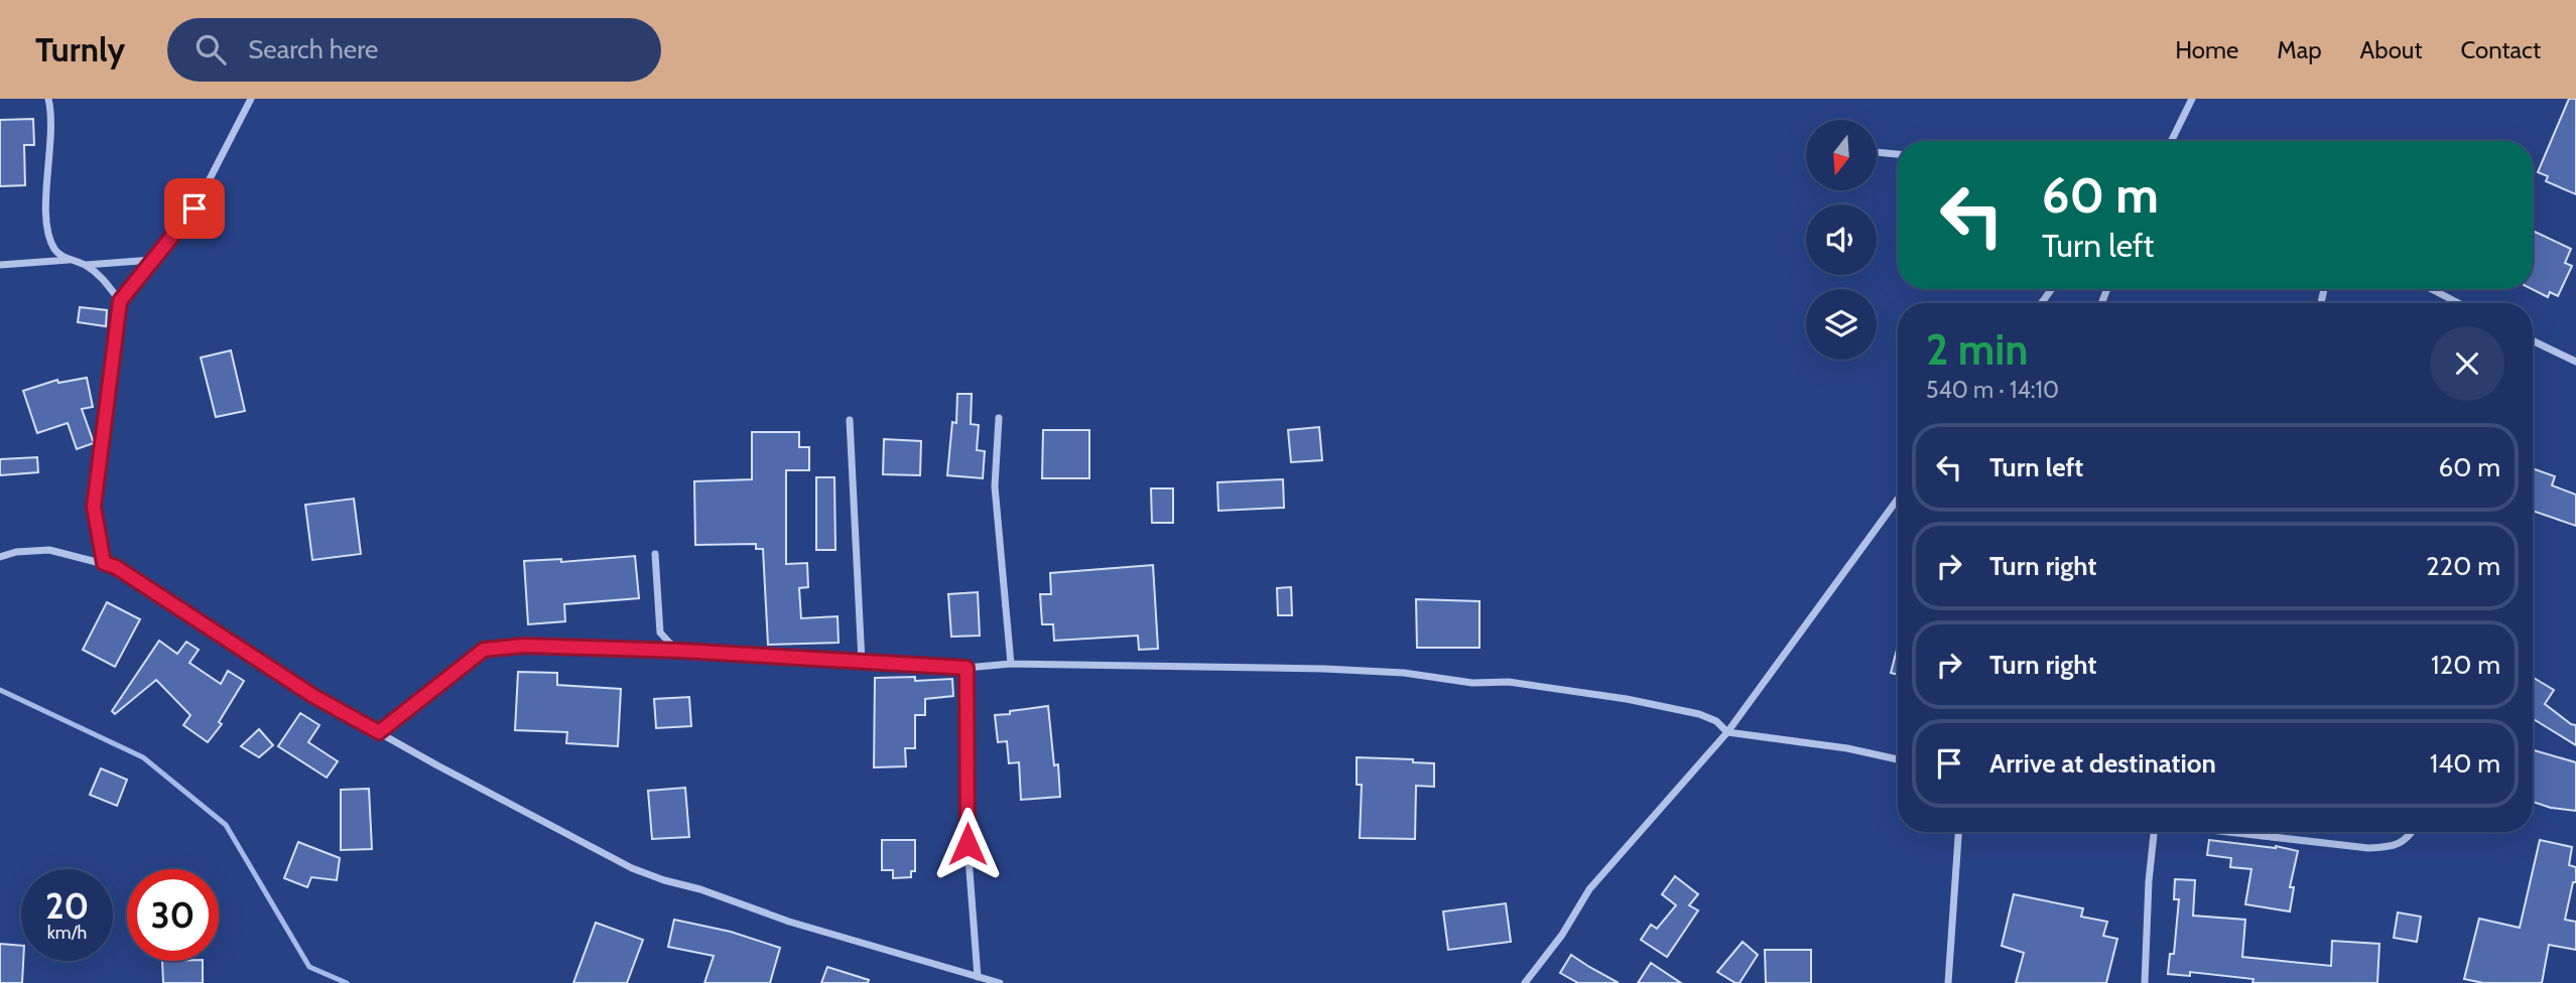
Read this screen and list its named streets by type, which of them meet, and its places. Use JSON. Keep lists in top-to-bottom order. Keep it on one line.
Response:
{"north":"bottom","page":{"header":"Turnly","search":"Search here","nav":["Home","Map","About","Contact"],"turn":["60 m","Turn left"],"heading":["2 min","540 m · 14:10"],"list":[{"name":"Turn left","value":"60 m"},{"name":"Turn right","value":"220 m"},{"name":"Turn right","value":"120 m"},{"name":"Arrive at destination","value":"140 m"}],"speed":"20 km/h","limit":"30"}}
